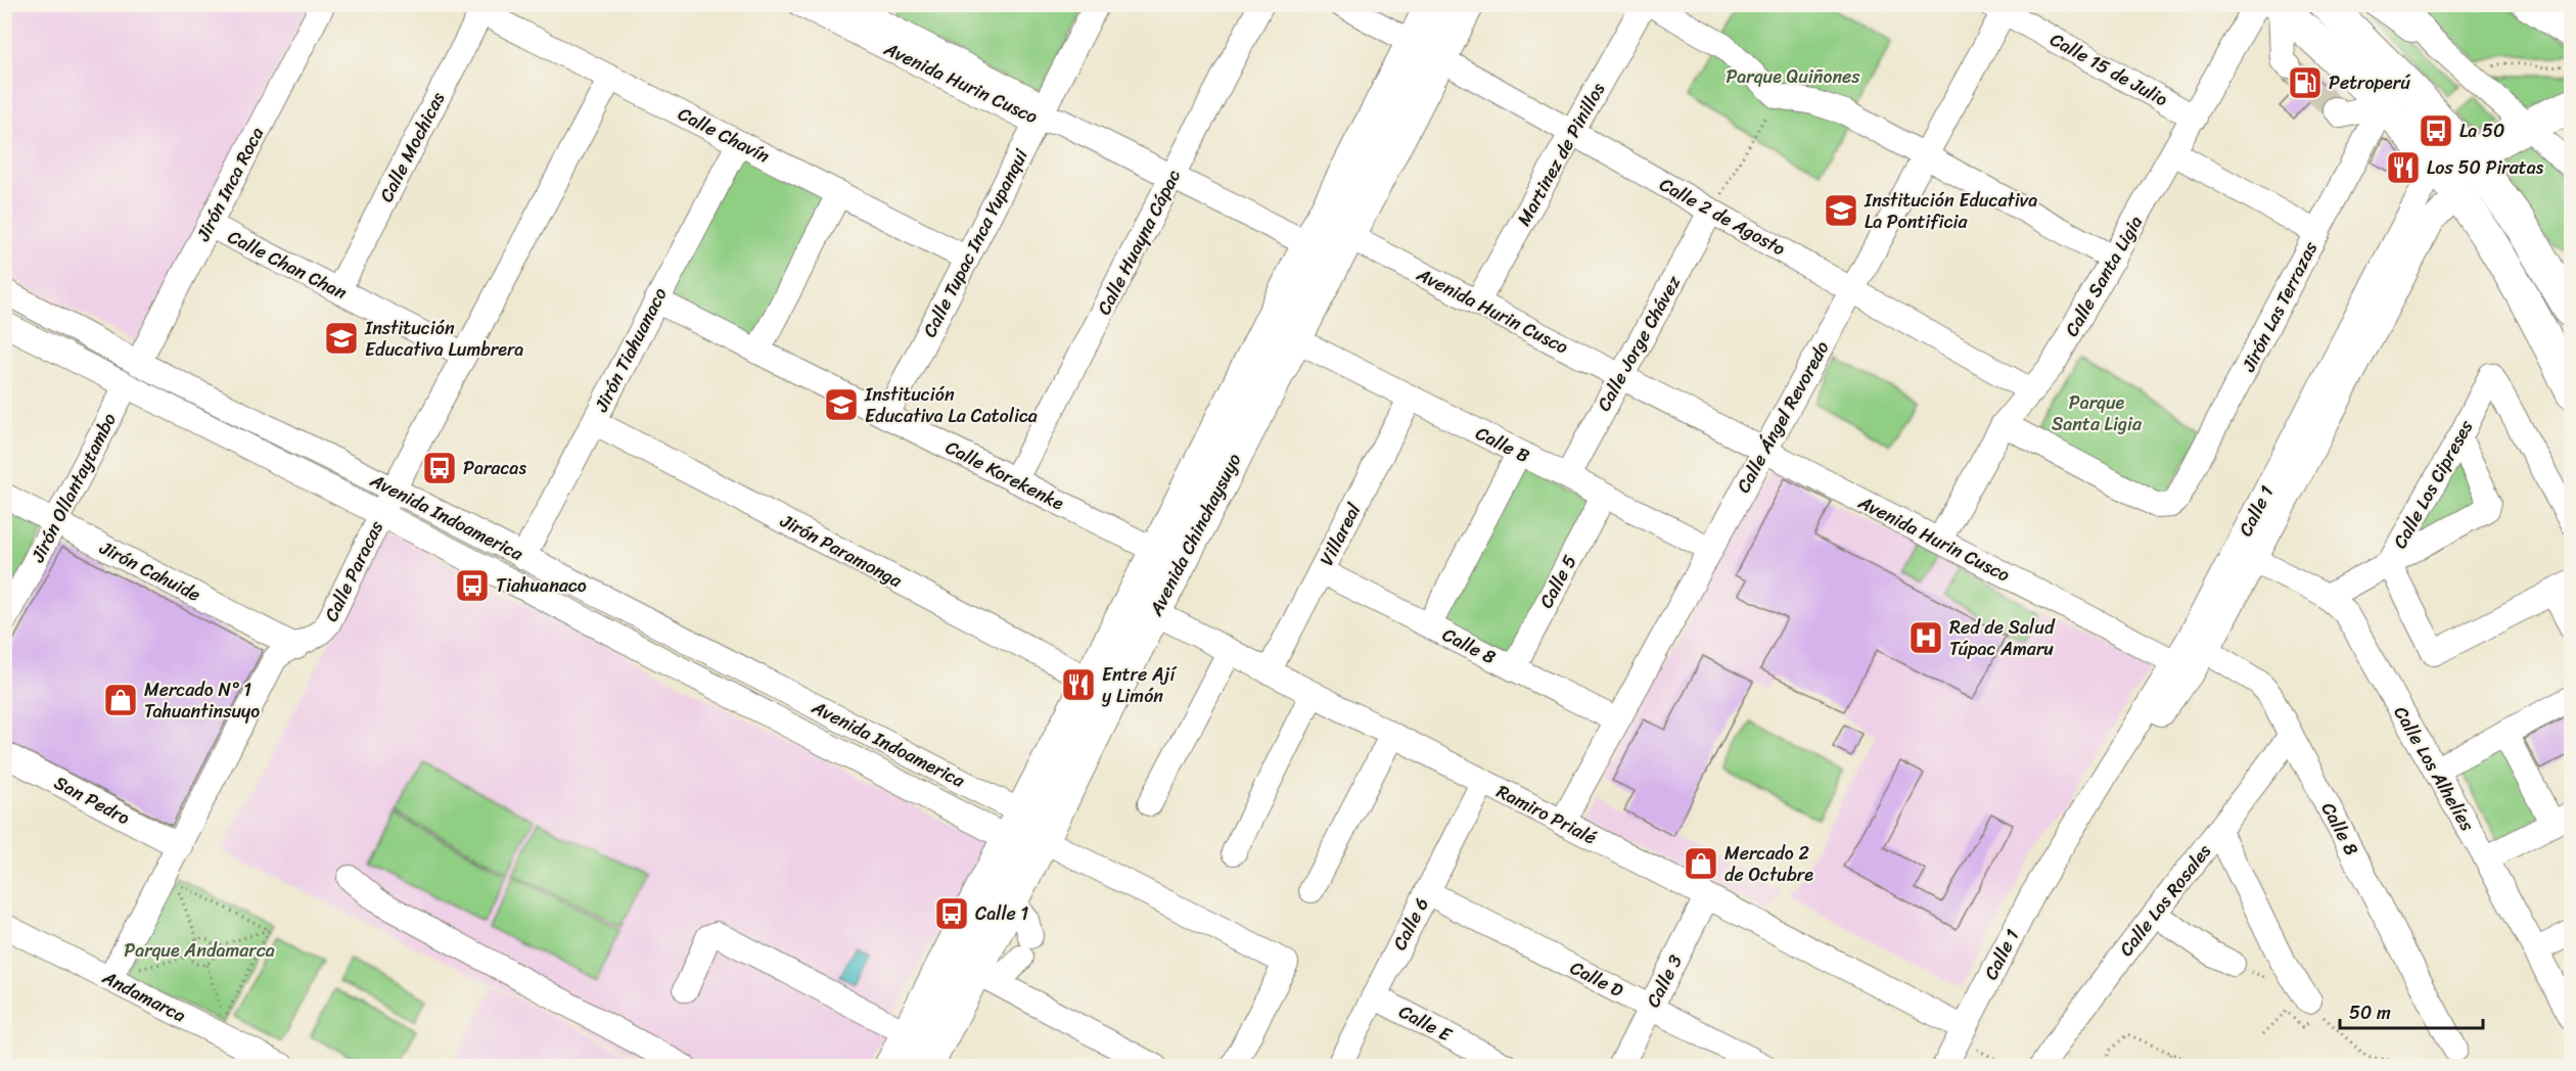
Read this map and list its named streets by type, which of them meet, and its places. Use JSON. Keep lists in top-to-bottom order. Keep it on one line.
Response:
{"streets":{"main road":["Avenida Chinchaysuyo"],"street":["Calle 15 de Julio","Avenida Hurin Cusco","Calle Chavín","Calle Mochicas","Martinez de Pinillos","Jirón Inca Roca","Calle 2 de Agosto","Calle Huayna Cápac","Calle Tupac Inca Yupanqui","Calle Chan Chan","Calle Santa Ligia","Jirón Las Terrazas","Calle Jorge Chávez","Jirón Tiahuanaco","Calle Ángel Revoredo","Calle B","Calle Korekenke","Calle Los Cipreses","Jirón Ollantaytambo","Calle 1","Avenida Indoamerica","Villareal","Jirón Paramonga","Jirón Cahuide","Calle Paracas","Calle 5","Calle 8","Calle Los Alhelíes","San Pedro","Ramiro Prialé","Calle Los Rosales","Calle 6","Calle D","Calle 3","Andamarca","Calle E"]},"crossings":[["Calle 15 de Julio","Calle Santa Ligia"],["Calle 15 de Julio","Calle Ángel Revoredo"],["Avenida Hurin Cusco","Martinez de Pinillos"],["Avenida Hurin Cusco","Calle Huayna Cápac"],["Avenida Hurin Cusco","Calle Tupac Inca Yupanqui"],["Avenida Hurin Cusco","Calle Santa Ligia"],["Avenida Hurin Cusco","Calle Jorge Chávez"],["Avenida Hurin Cusco","Calle Ángel Revoredo"],["Avenida Hurin Cusco","Calle 1"],["Avenida Hurin Cusco","Avenida Chinchaysuyo"],["Calle Chavín","Calle Mochicas"],["Calle Chavín","Calle Tupac Inca Yupanqui"],["Calle Chavín","Jirón Tiahuanaco"],["Calle Chavín","Calle Paracas"],["Calle Mochicas","Calle Chan Chan"],["Martinez de Pinillos","Calle 2 de Agosto"],["Jirón Inca Roca","Calle Chan Chan"],["Jirón Inca Roca","Avenida Indoamerica"],["Calle 2 de Agosto","Calle Santa Ligia"],["Calle 2 de Agosto","Calle Jorge Chávez"],["Calle 2 de Agosto","Calle Ángel Revoredo"],["Calle 2 de Agosto","Avenida Chinchaysuyo"],["Calle Huayna Cápac","Calle Korekenke"],["Calle Tupac Inca Yupanqui","Calle Korekenke"],["Calle Chan Chan","Calle Paracas"],["Calle Santa Ligia","Jirón Las Terrazas"],["Calle Jorge Chávez","Calle B"],["Jirón Tiahuanaco","Calle Korekenke"],["Jirón Tiahuanaco","Avenida Indoamerica"],["Jirón Tiahuanaco","Jirón Paramonga"],["Calle Ángel Revoredo","Calle B"],["Calle Ángel Revoredo","Calle 8"],["Calle Ángel Revoredo","Ramiro Prialé"],["Calle B","Avenida Chinchaysuyo"],["Calle B","Villareal"],["Calle B","Calle 5"],["Calle Korekenke","Avenida Chinchaysuyo"],["Calle Los Cipreses","Calle Los Alhelíes"],["Jirón Ollantaytambo","Avenida Indoamerica"],["Jirón Ollantaytambo","Jirón Cahuide"],["Calle 1","Calle 8"],["Calle 1","Calle Los Alhelíes"],["Calle 1","Ramiro Prialé"],["Avenida Indoamerica","Avenida Chinchaysuyo"],["Avenida Indoamerica","Calle Paracas"],["Avenida Chinchaysuyo","Jirón Paramonga"],["Avenida Chinchaysuyo","Ramiro Prialé"],["Villareal","Calle 8"],["Villareal","Ramiro Prialé"],["Jirón Cahuide","Calle Paracas"],["Calle Paracas","San Pedro"],["Calle Paracas","Andamarca"],["Calle 5","Calle 8"],["Calle 8","Calle Los Rosales"],["Ramiro Prialé","Calle 6"],["Ramiro Prialé","Calle 3"],["Calle 6","Calle D"],["Calle 6","Calle E"],["Calle D","Calle 3"]],"parks":["Parque Quiñones","Parque Santa Ligia","Parque Andamarca"],"places":{"fuel station":["Petroperú"],"bus stop":["La 50","Paracas","Tiahuanaco","Calle 1"],"restaurant":["Los 50 Piratas","Entre Ají y Limón"],"school or university":["Institución Educativa La Pontificia","Institución Educativa Lumbrera","Institución Educativa La Catolica"],"hospital":["Red de Salud Túpac Amaru"],"shop":["Mercado N° 1 Tahuantinsuyo","Mercado 2 de Octubre"]},"scale_bar":"50 m"}
